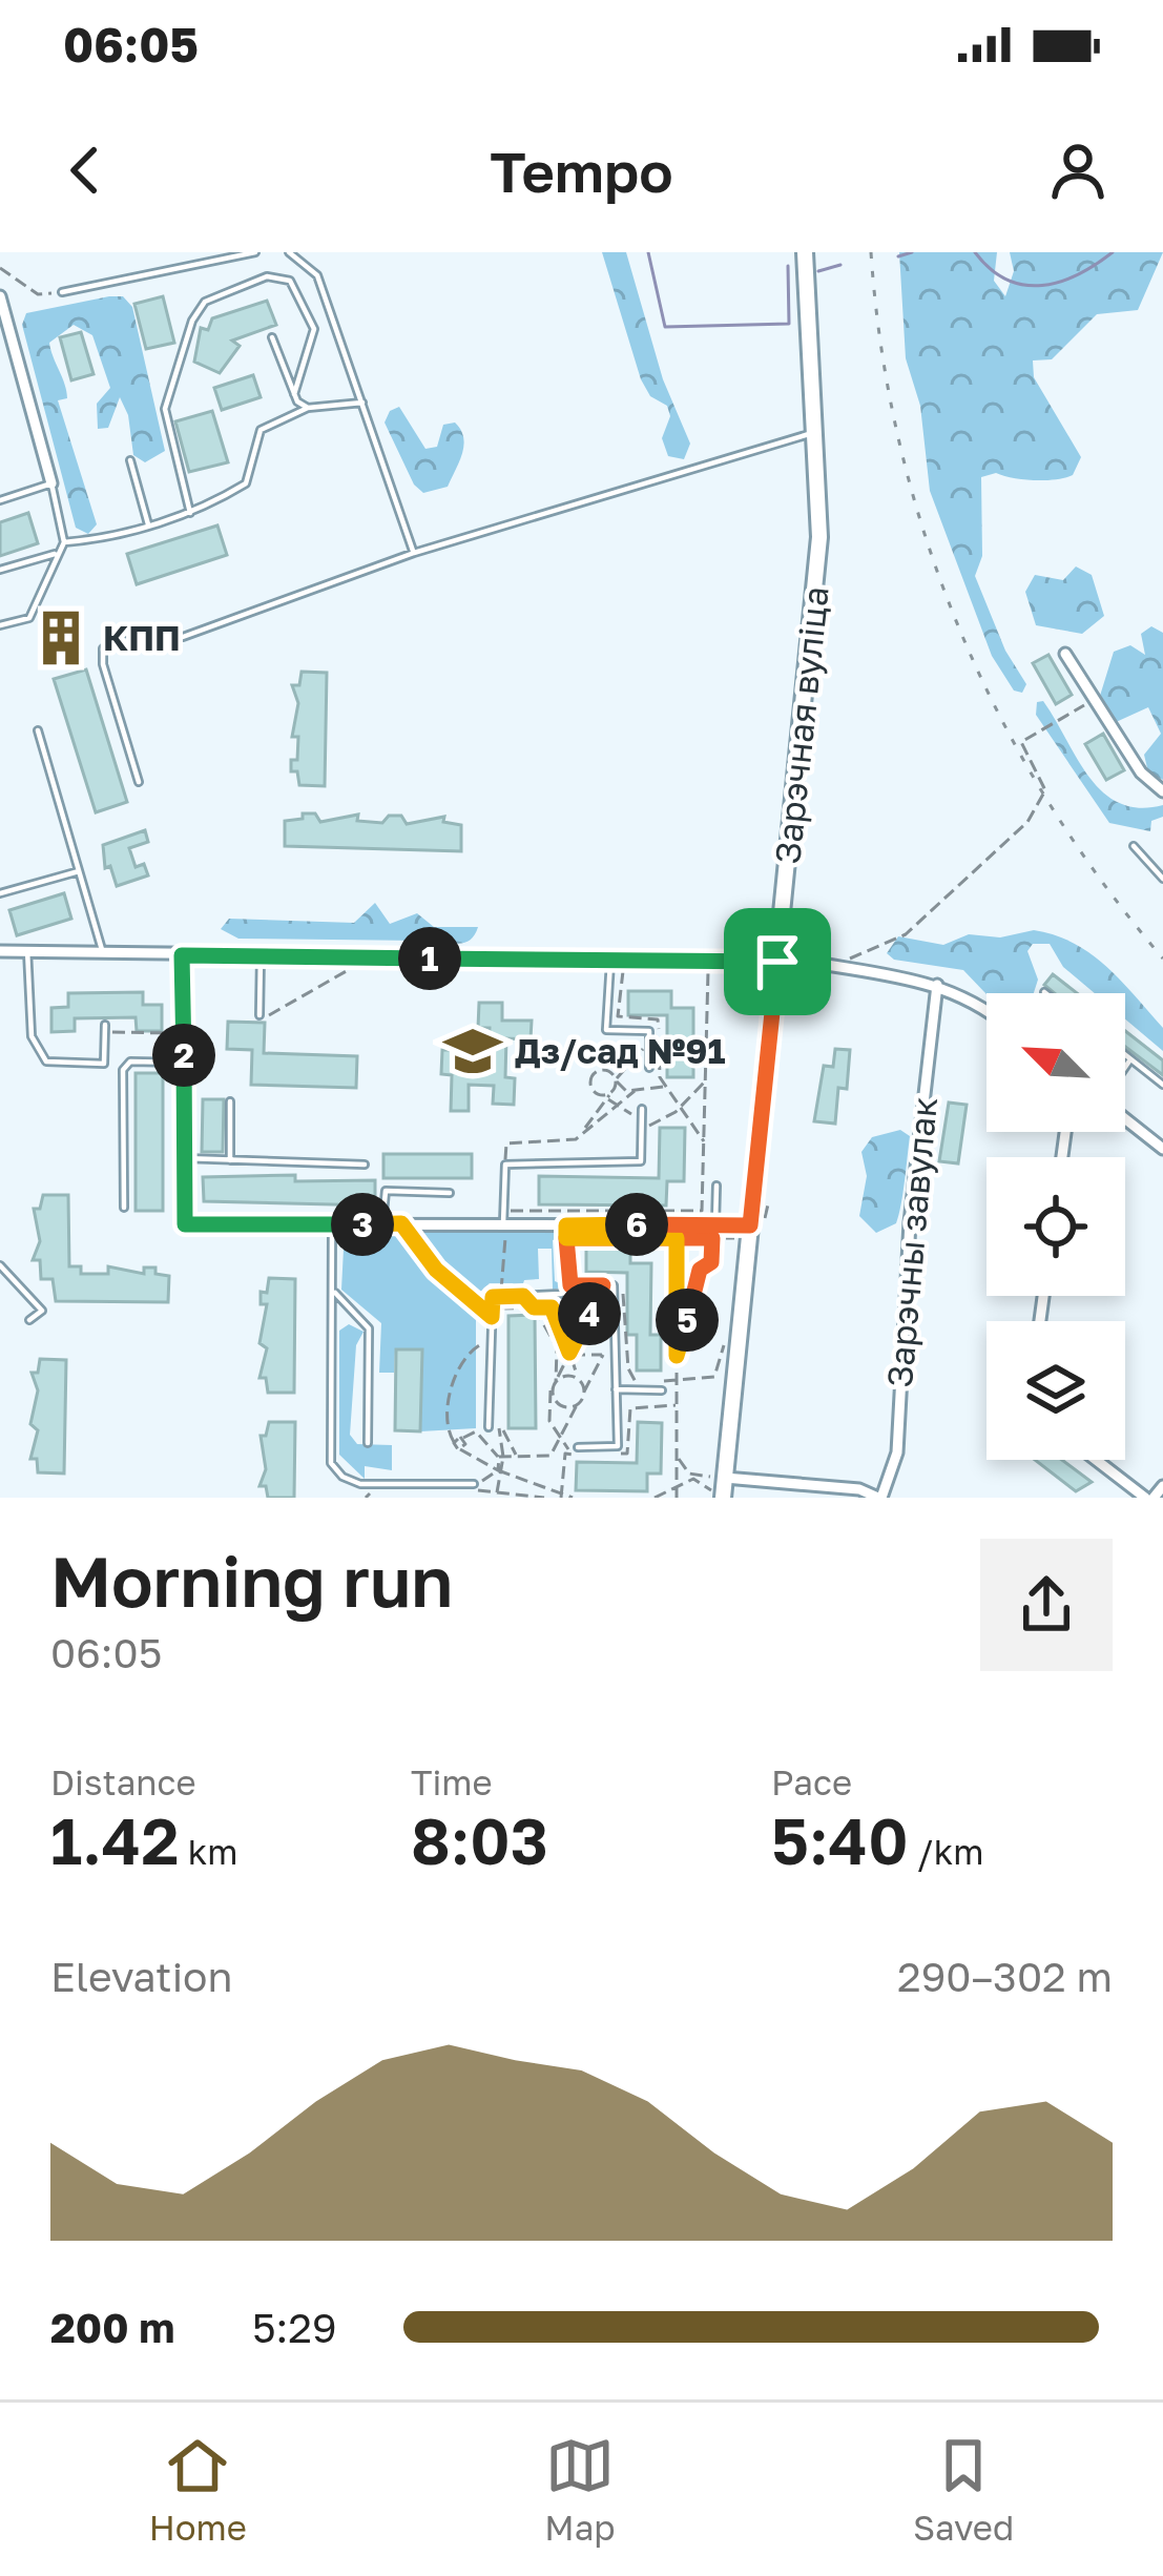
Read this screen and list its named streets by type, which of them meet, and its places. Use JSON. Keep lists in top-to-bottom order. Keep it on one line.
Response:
{"streets":{"street":["Зарэчная вуліца","Зарэчны завулак"]},"places":{"building":["КПП"],"school or university":["Дз/сад №91"]},"north":"top left","page":{"status":"06:05","header":"Tempo","pins":["1","2","3","6","4","5"],"heading":["Morning run","06:05"],"stats":[["Distance","1.42 km"],["Time","8:03"],["Pace","5:40 /km"]],"chart":["Elevation","290–302 m"],"list":[{"name":"200 m","note":"5:29"}],"tabs":["Home","Map","Saved"]}}
